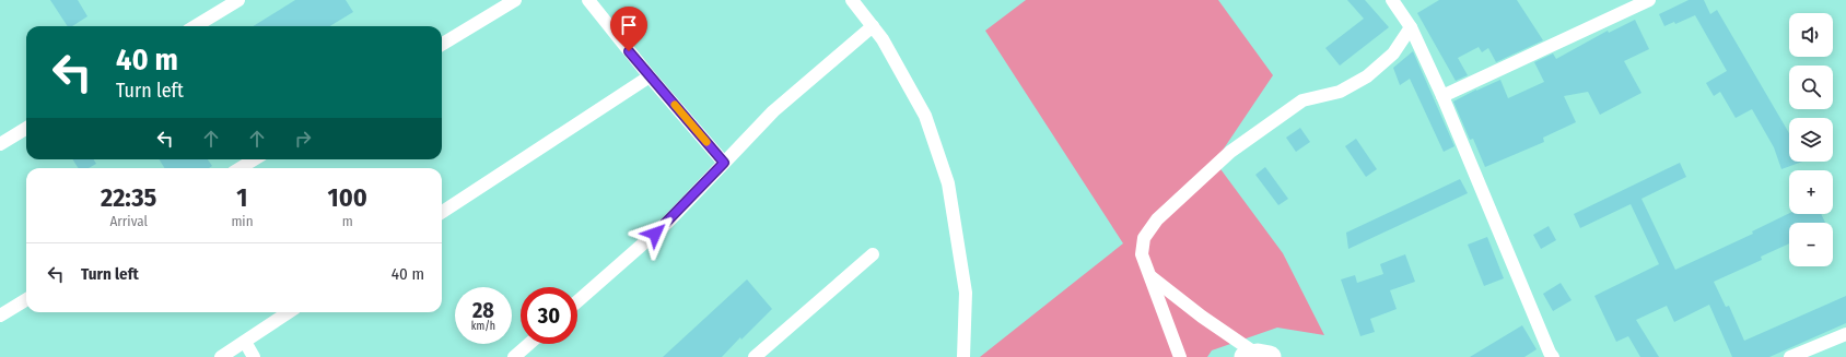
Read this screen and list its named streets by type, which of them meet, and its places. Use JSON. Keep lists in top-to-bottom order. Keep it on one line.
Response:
{"page":{"map_buttons":["+","−"],"turn":["40 m","Turn left"],"eta":["22:35","Arrival","1","min","100","m"],"list":[{"name":"Turn left","value":"40 m"}],"speed":"28 km/h","limit":"30"}}
